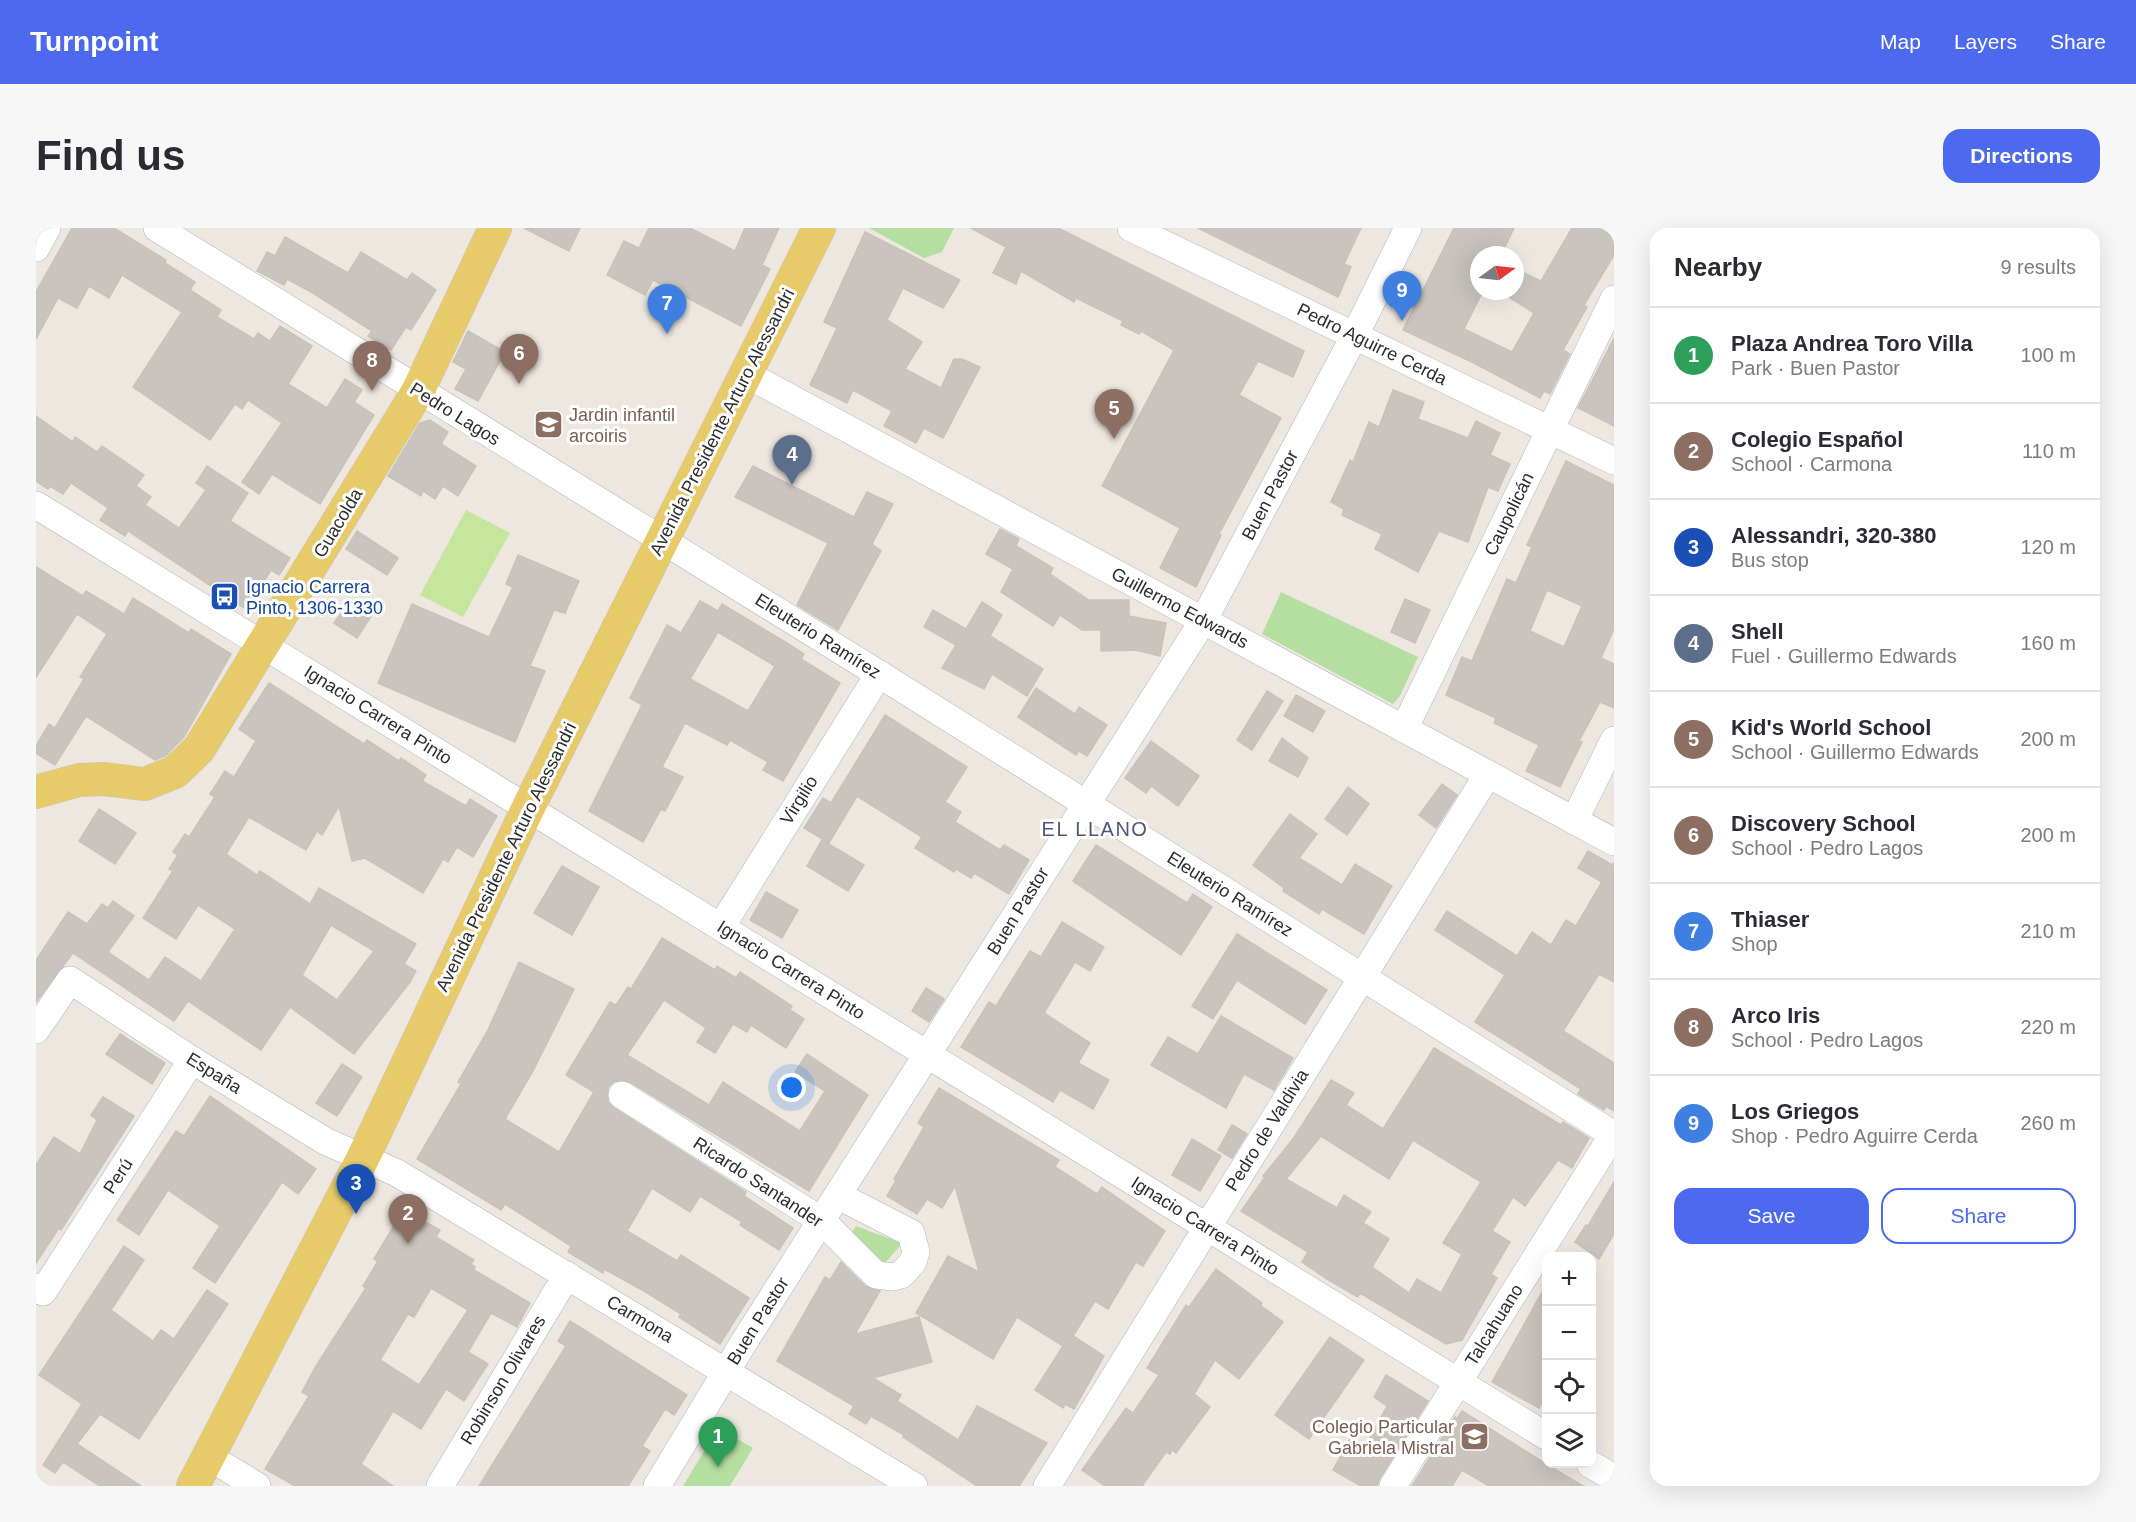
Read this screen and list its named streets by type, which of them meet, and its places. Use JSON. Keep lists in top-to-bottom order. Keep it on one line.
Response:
{"streets":{"main road":["Avenida Presidente Arturo Alessandri","Guacolda"],"street":["Pedro Aguirre Cerda","Pedro Lagos","Buen Pastor","Caupolicán","Guillermo Edwards","Eleuterio Ramírez","Ignacio Carrera Pinto","Virgilio","España","Pedro de Valdivia","Perú","Ricardo Santander","Carmona","Talcahuano","Robinson Olivares"]},"crossings":[["Pedro Aguirre Cerda","Buen Pastor"],["Pedro Aguirre Cerda","Caupolicán"],["Pedro Lagos","Avenida Presidente Arturo Alessandri"],["Pedro Lagos","Guacolda"],["Pedro Lagos","Eleuterio Ramírez"],["Avenida Presidente Arturo Alessandri","Guillermo Edwards"],["Avenida Presidente Arturo Alessandri","Eleuterio Ramírez"],["Avenida Presidente Arturo Alessandri","Ignacio Carrera Pinto"],["Avenida Presidente Arturo Alessandri","España"],["Avenida Presidente Arturo Alessandri","Carmona"],["Buen Pastor","Guillermo Edwards"],["Buen Pastor","Eleuterio Ramírez"],["Buen Pastor","Ignacio Carrera Pinto"],["Buen Pastor","Ricardo Santander"],["Buen Pastor","Carmona"],["Caupolicán","Guillermo Edwards"],["Guacolda","Ignacio Carrera Pinto"],["Guillermo Edwards","Pedro de Valdivia"],["Eleuterio Ramírez","Virgilio"],["Eleuterio Ramírez","Pedro de Valdivia"],["Eleuterio Ramírez","Talcahuano"],["Ignacio Carrera Pinto","Virgilio"],["Ignacio Carrera Pinto","Pedro de Valdivia"],["Ignacio Carrera Pinto","Talcahuano"],["España","Perú"],["España","Carmona"],["Carmona","Robinson Olivares"]],"districts":["EL LLANO"],"places":{"school or university":["Jardin infantil arcoiris","Colegio Particular Gabriela Mistral"],"bus stop":["Ignacio Carrera Pinto, 1306-1330"]},"north":"right","page":{"header":"Turnpoint","nav":["Map","Layers","Share"],"buttons":["Directions",["Save","Share"]],"title":"Find us","heading":["Nearby","9 results"],"pins":["9","7","6","8","5","4","3","2","1"],"list":[{"mark":"1","name":"Plaza Andrea Toro Villa","note":"Park · Buen Pastor","value":"100 m"},{"mark":"2","name":"Colegio Español","note":"School · Carmona","value":"110 m"},{"mark":"3","name":"Alessandri, 320-380","note":"Bus stop","value":"120 m"},{"mark":"4","name":"Shell","note":"Fuel · Guillermo Edwards","value":"160 m"},{"mark":"5","name":"Kid's World School","note":"School · Guillermo Edwards","value":"200 m"},{"mark":"6","name":"Discovery School","note":"School · Pedro Lagos","value":"200 m"},{"mark":"7","name":"Thiaser","note":"Shop","value":"210 m"},{"mark":"8","name":"Arco Iris","note":"School · Pedro Lagos","value":"220 m"},{"mark":"9","name":"Los Griegos","note":"Shop · Pedro Aguirre Cerda","value":"260 m"}],"map_buttons":["+","−"]}}
